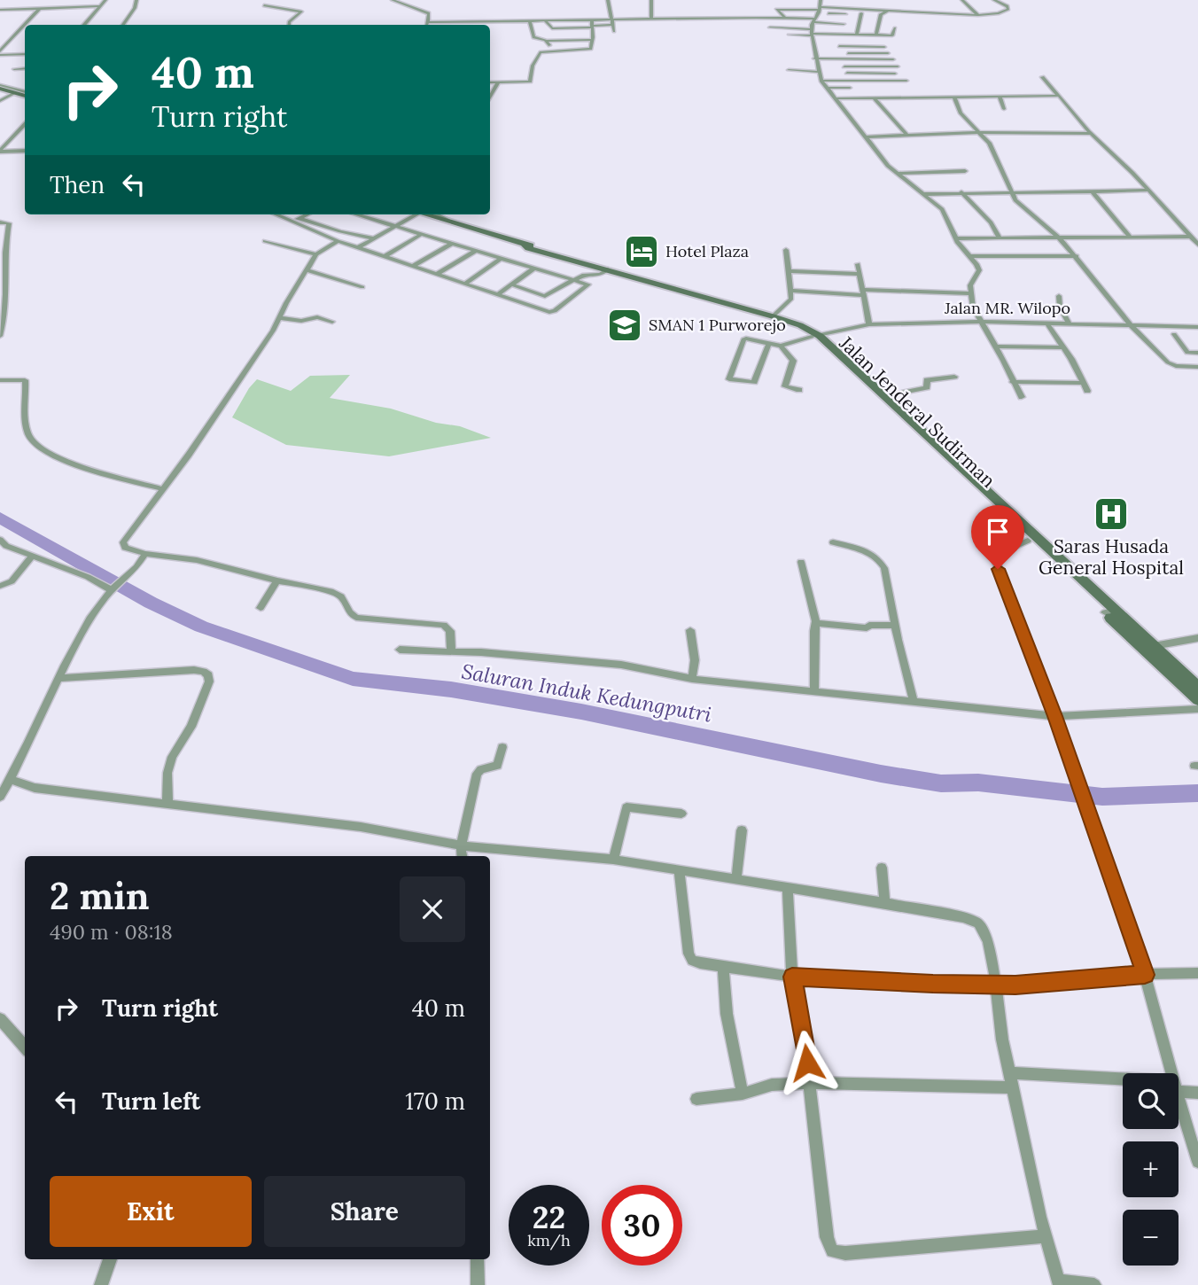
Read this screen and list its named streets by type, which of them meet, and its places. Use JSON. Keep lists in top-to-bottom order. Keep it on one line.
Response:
{"streets":{"main road":["Jalan Jenderal Sudirman"],"street":["Jalan MR. Wilopo"]},"crossings":[["Jalan MR. Wilopo","Jalan Jenderal Sudirman"]],"water":["Saluran Induk Kedungputri"],"places":{"hotel":["Hotel Plaza"],"school or university":["SMAN 1 Purworejo"],"hospital":["Saras Husada General Hospital"]},"page":{"turn":["40 m","Turn right"],"then":"Then","heading":["2 min","490 m · 08:18"],"list":[{"name":"Turn right","value":"40 m"},{"name":"Turn left","value":"170 m"}],"map_buttons":["+","−"],"buttons":["Exit","Share"],"speed":"22 km/h","limit":"30"}}
